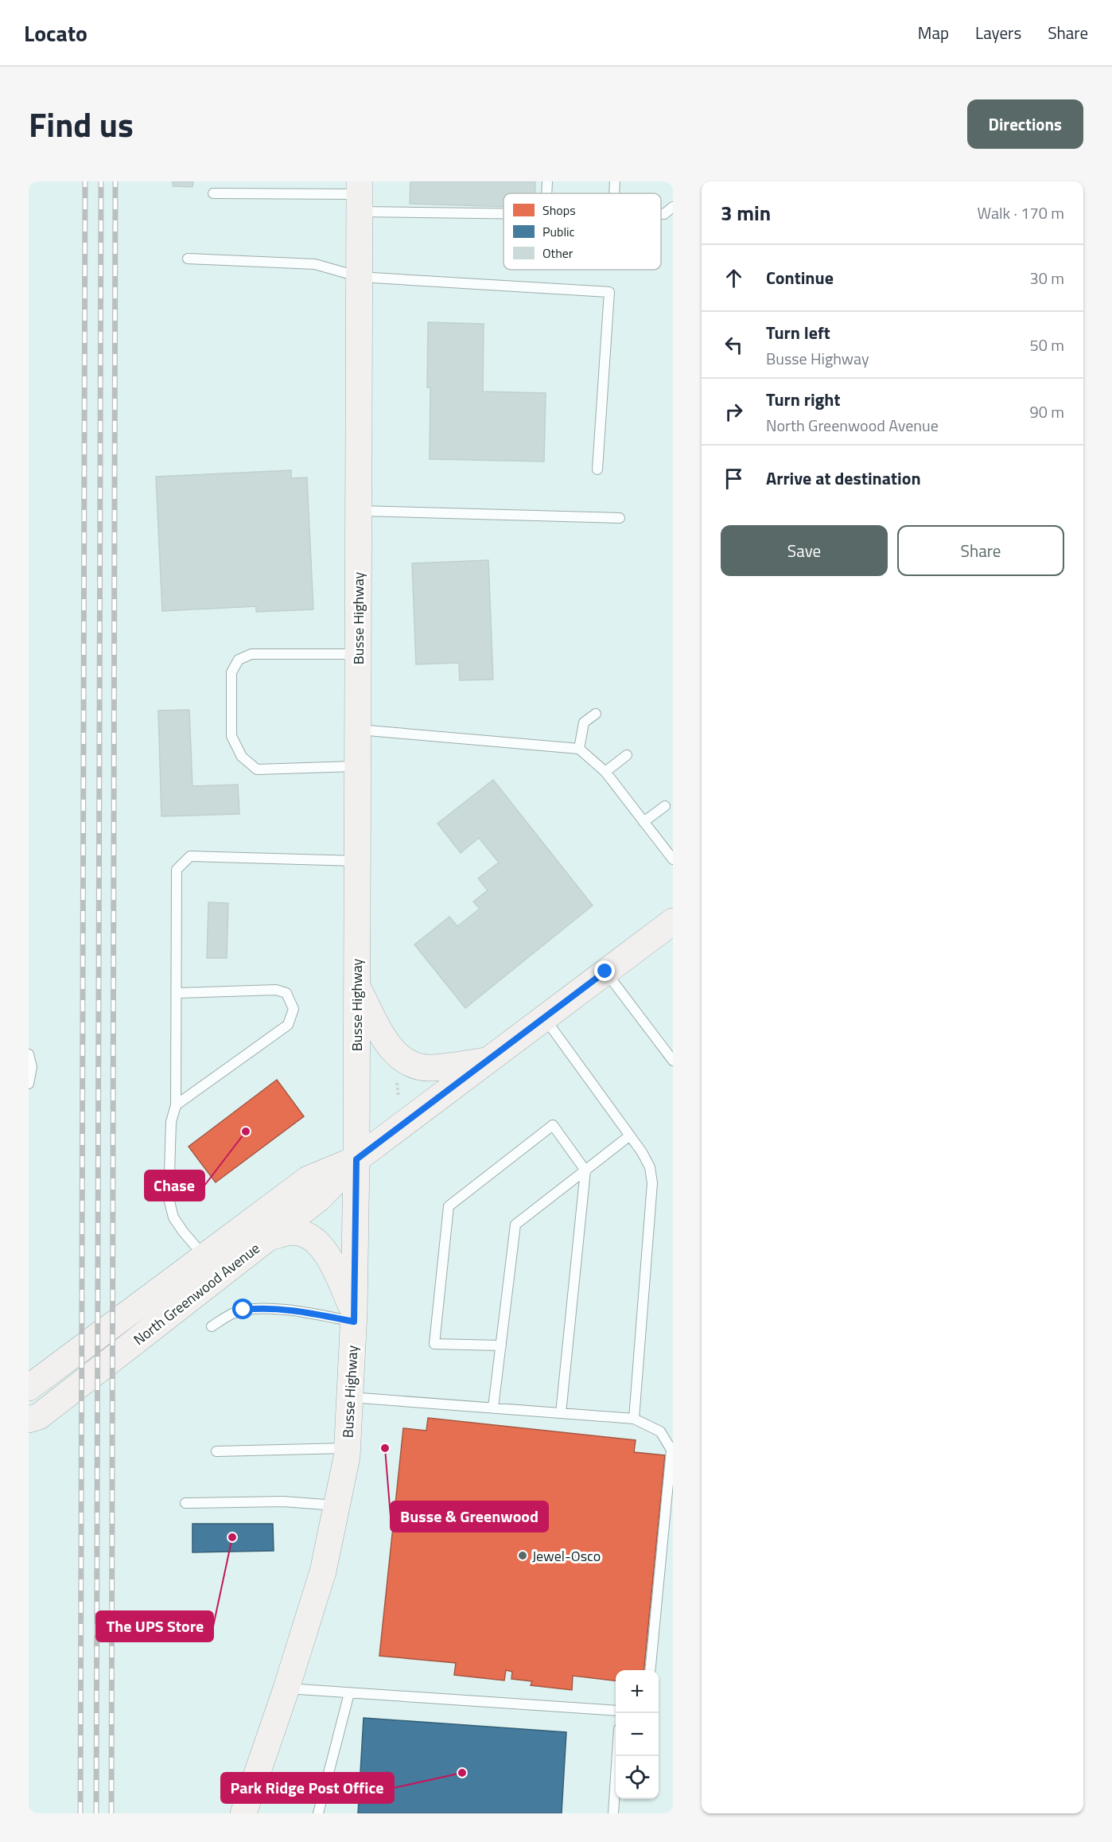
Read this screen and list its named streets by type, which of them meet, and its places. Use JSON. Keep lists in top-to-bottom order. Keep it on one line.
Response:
{"streets":{"main road":["Busse Highway","North Greenwood Avenue"]},"crossings":[["Busse Highway","North Greenwood Avenue"]],"places":["Chase","Busse & Greenwood","The UPS Store","Jewel-Osco","Park Ridge Post Office"],"legend":["Shops","Public","Other"],"page":{"header":"Locato","nav":["Map","Layers","Share"],"title":"Find us","buttons":["Directions",["Save","Share"]],"heading":["3 min","Walk · 170 m"],"list":[["Continue","30 m"],["Turn left","Busse Highway","50 m"],["Turn right","North Greenwood Avenue","90 m"],"Arrive at destination"],"map_buttons":["+","−"]}}
